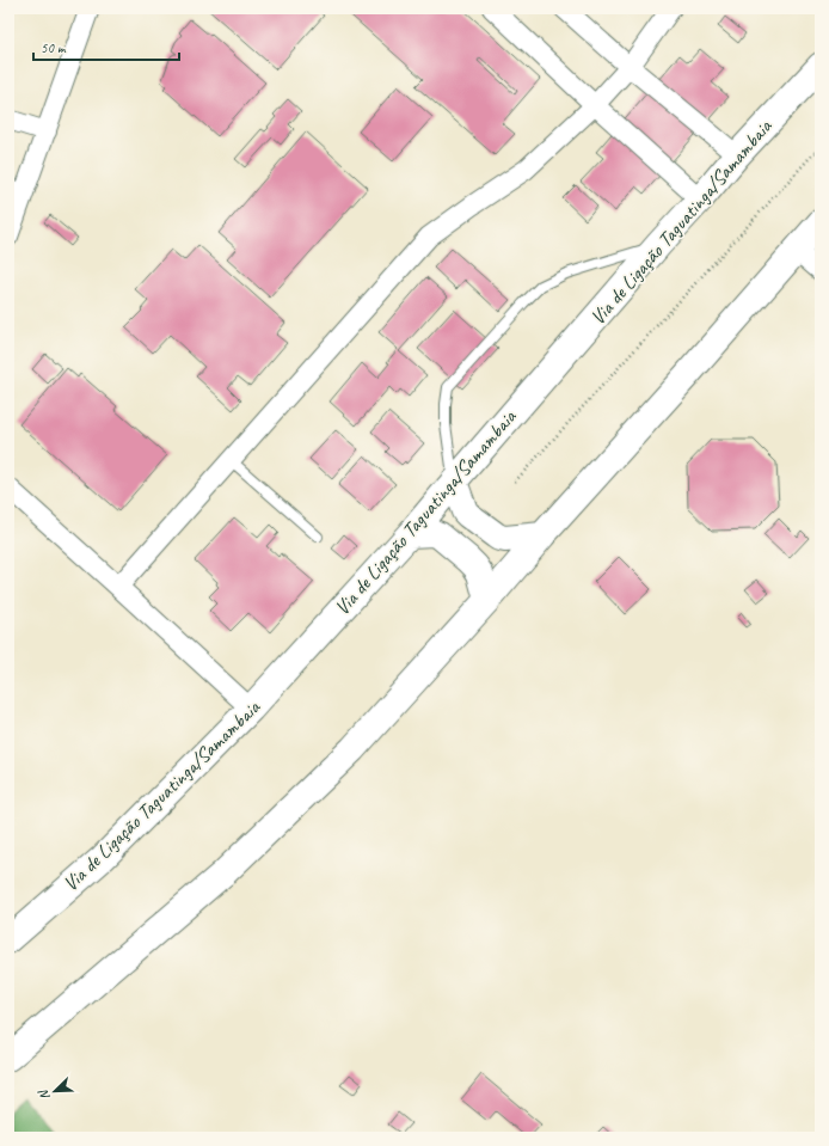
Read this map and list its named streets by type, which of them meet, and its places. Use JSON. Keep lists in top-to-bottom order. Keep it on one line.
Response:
{"streets":{"main road":["Via de Ligação Taguatinga/Samambaia"]},"scale_bar":"50 m","north":"bottom left"}
